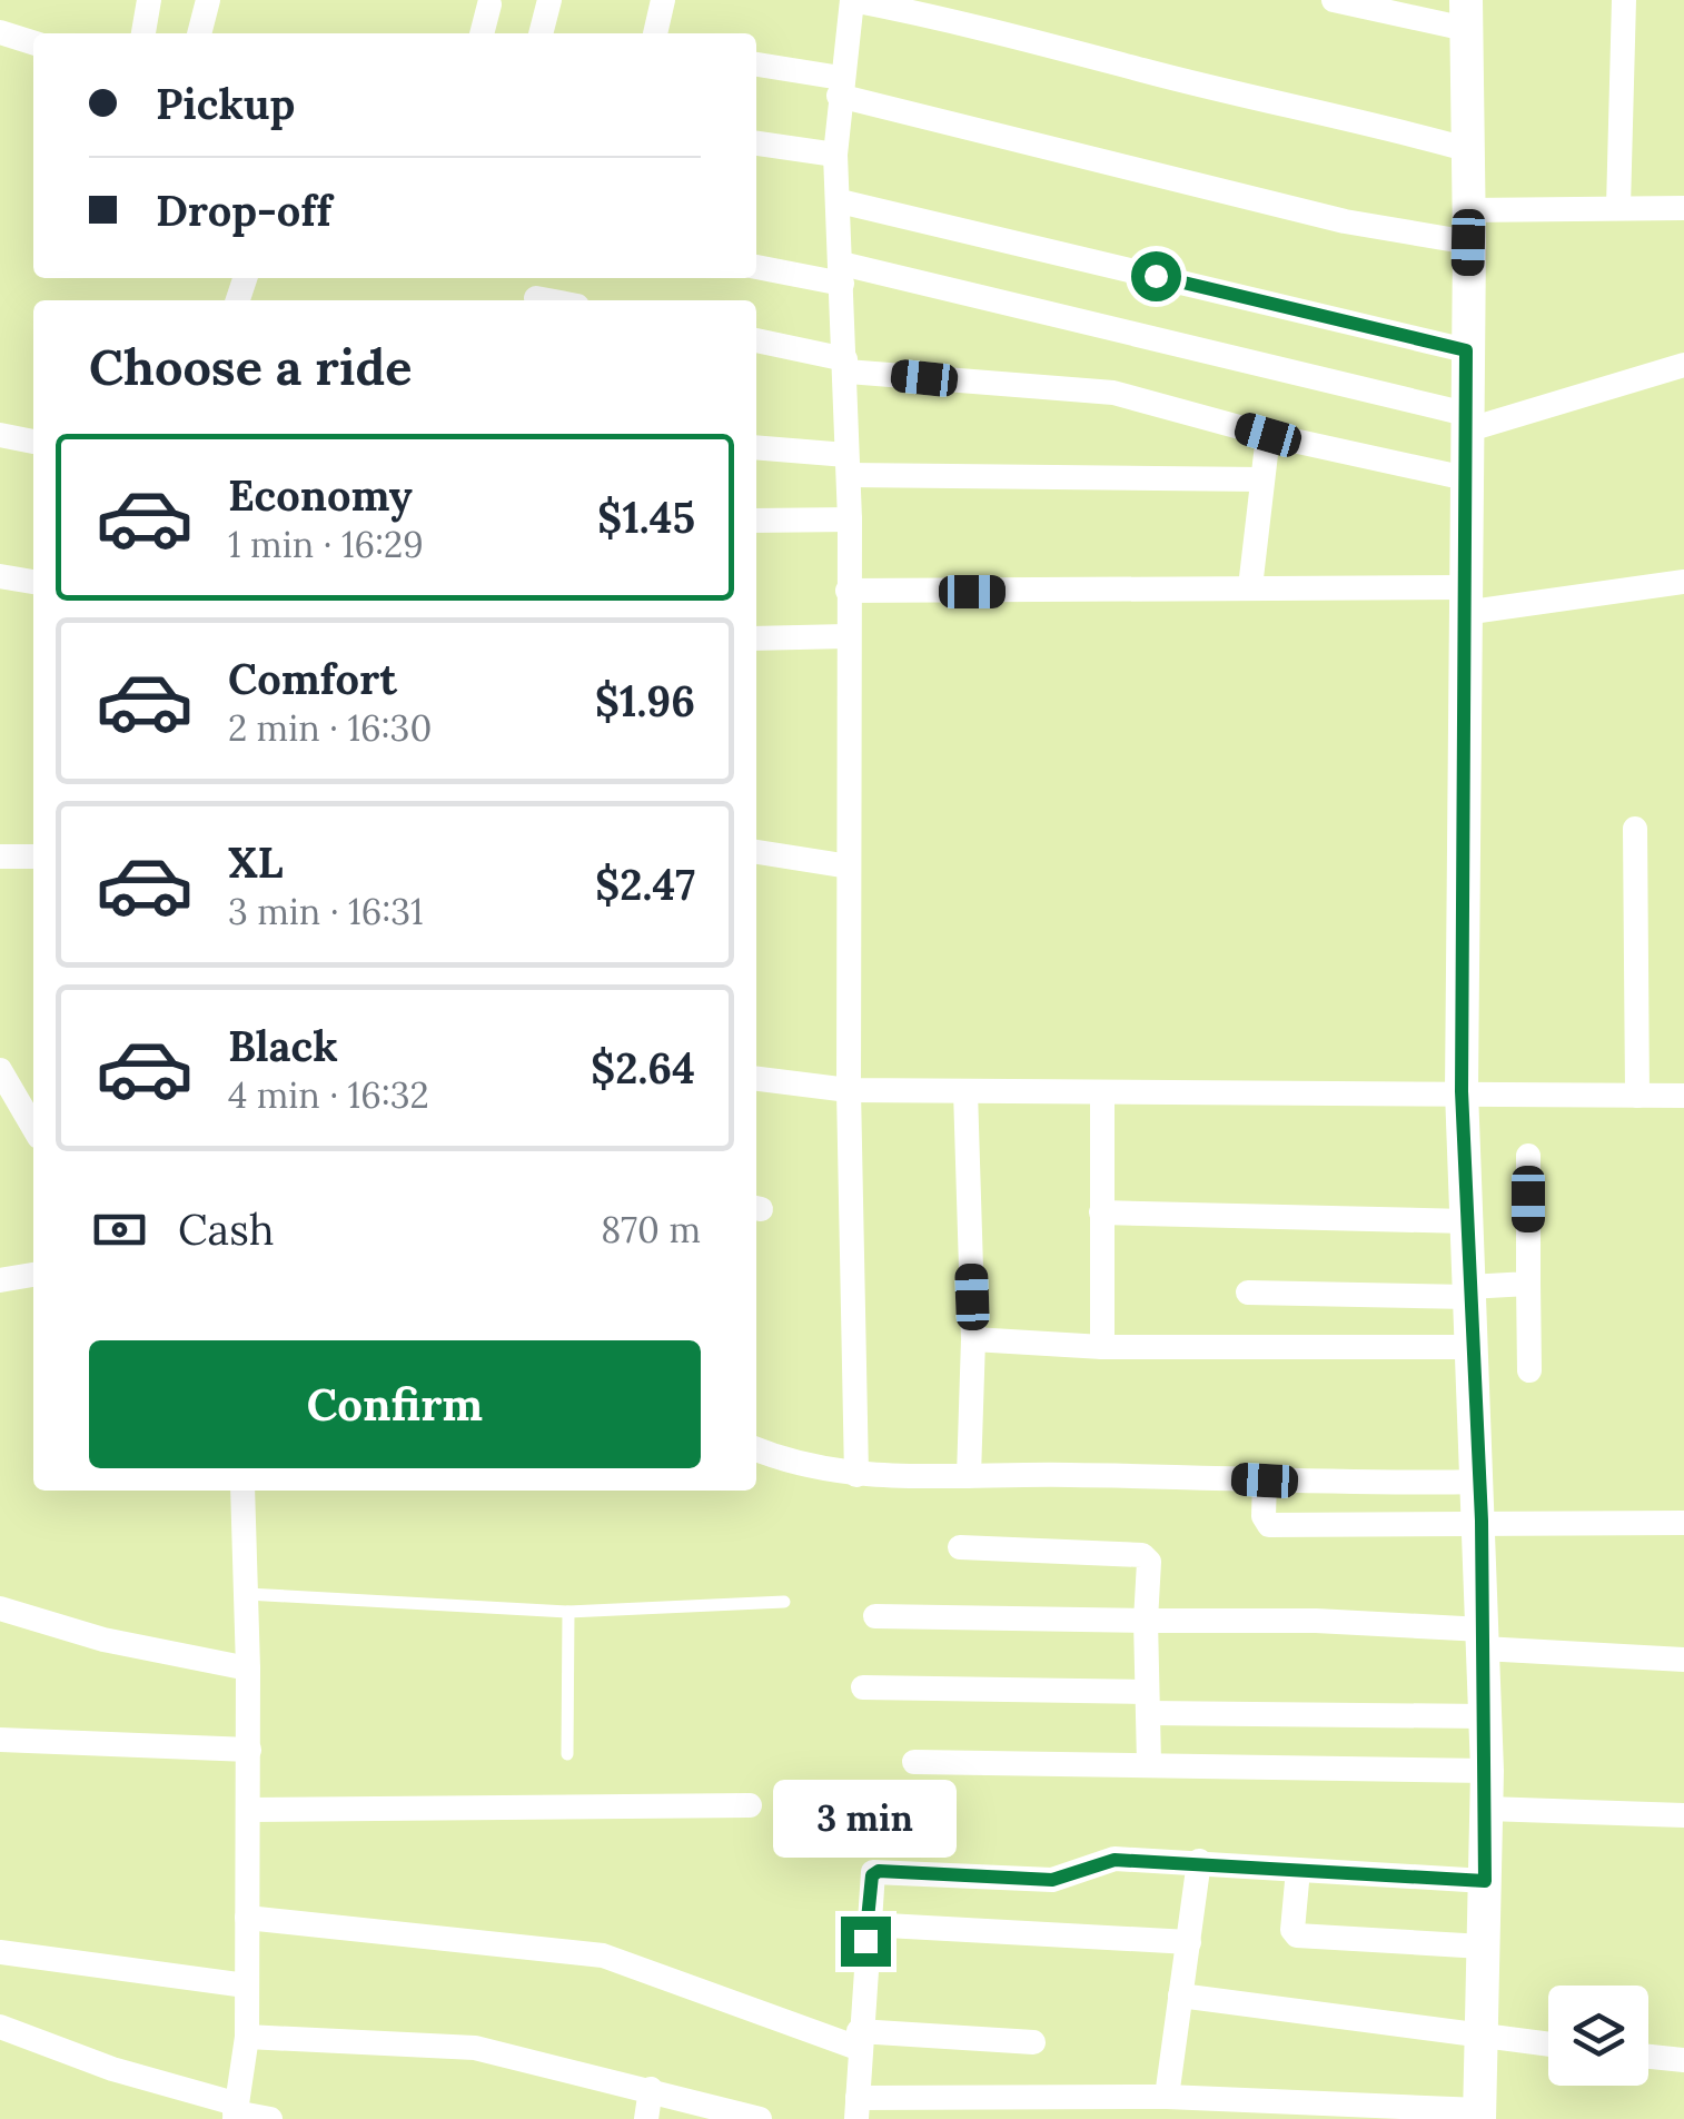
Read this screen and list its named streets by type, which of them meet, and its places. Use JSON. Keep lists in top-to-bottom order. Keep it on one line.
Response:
{"page":{"banner":["Pickup","Drop-off"],"heading":"Choose a ride","list":[{"name":"Economy","note":"1 min · 16:29","value":"$1.45"},{"name":"Comfort","note":"2 min · 16:30","value":"$1.96"},{"name":"XL","note":"3 min · 16:31","value":"$2.47"},{"name":"Black","note":"4 min · 16:32","value":"$2.64"}],"pay":["Cash","870 m"],"buttons":"Confirm","bubble":"3 min"}}
